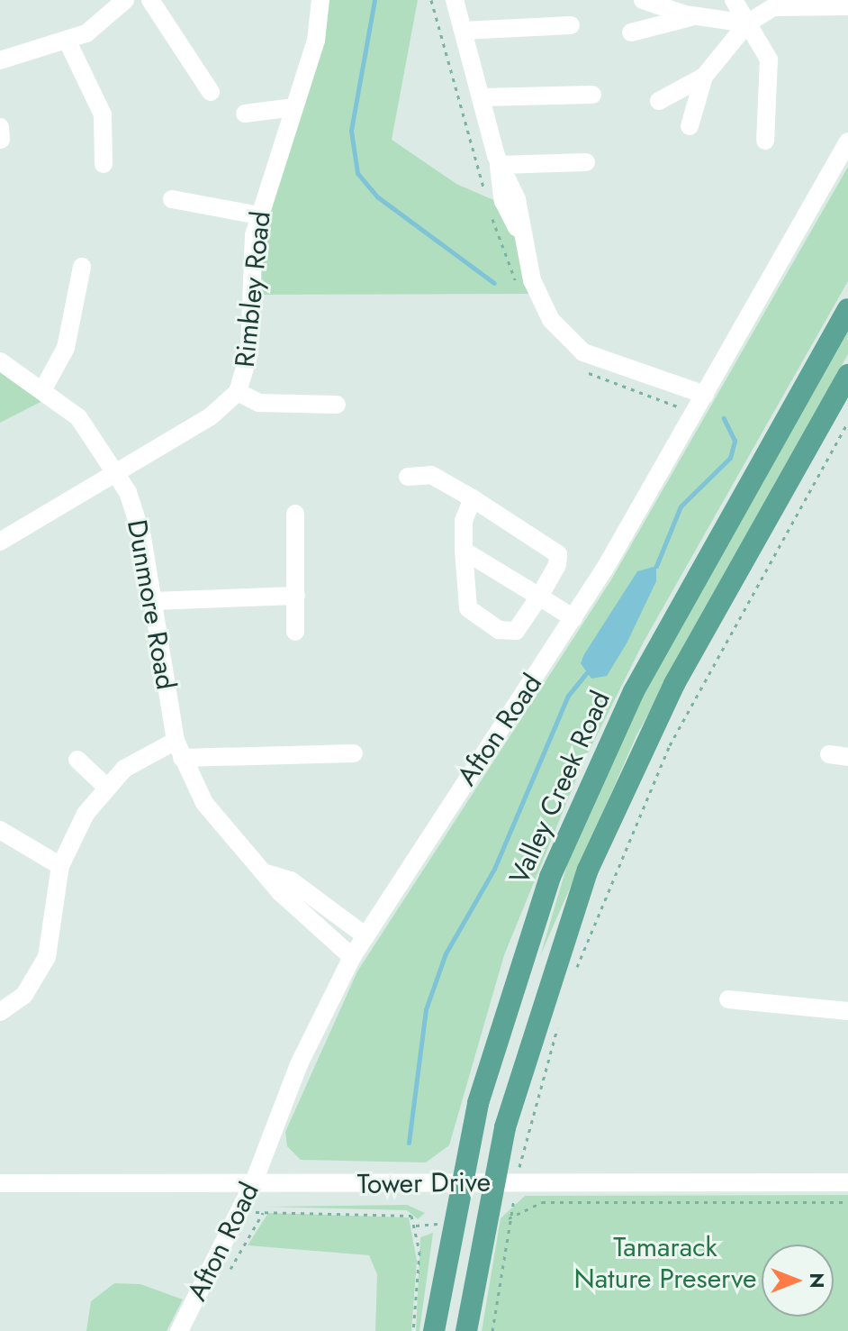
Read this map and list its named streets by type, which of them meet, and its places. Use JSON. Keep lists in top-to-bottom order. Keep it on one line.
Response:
{"streets":{"main road":["Valley Creek Road"],"street":["Rimbley Road","Dunmore Road","Afton Road","Tower Drive"]},"crossings":[["Rimbley Road","Dunmore Road"],["Dunmore Road","Afton Road"],["Afton Road","Tower Drive"],["Valley Creek Road","Tower Drive"]],"parks":["Tamarack Nature Preserve"],"north":"right"}
